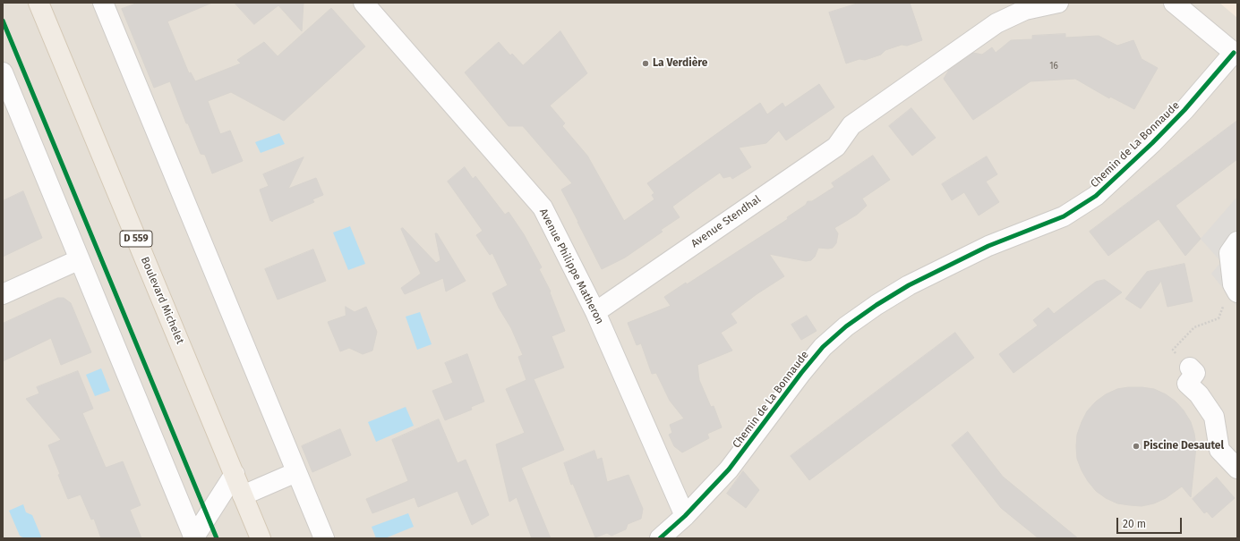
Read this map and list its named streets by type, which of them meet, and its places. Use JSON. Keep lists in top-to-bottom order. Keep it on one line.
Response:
{"streets":{"main road":["D 559","Boulevard Michelet"],"street":["Chemin de La Bonnaude","Avenue Stendhal","Avenue Philippe Matheron"]},"crossings":[["Chemin de La Bonnaude","Avenue Philippe Matheron"],["Avenue Stendhal","Avenue Philippe Matheron"]],"places":["La Verdière","Piscine Desautel"],"house_numbers":["16"],"scale_bar":"20 m"}
